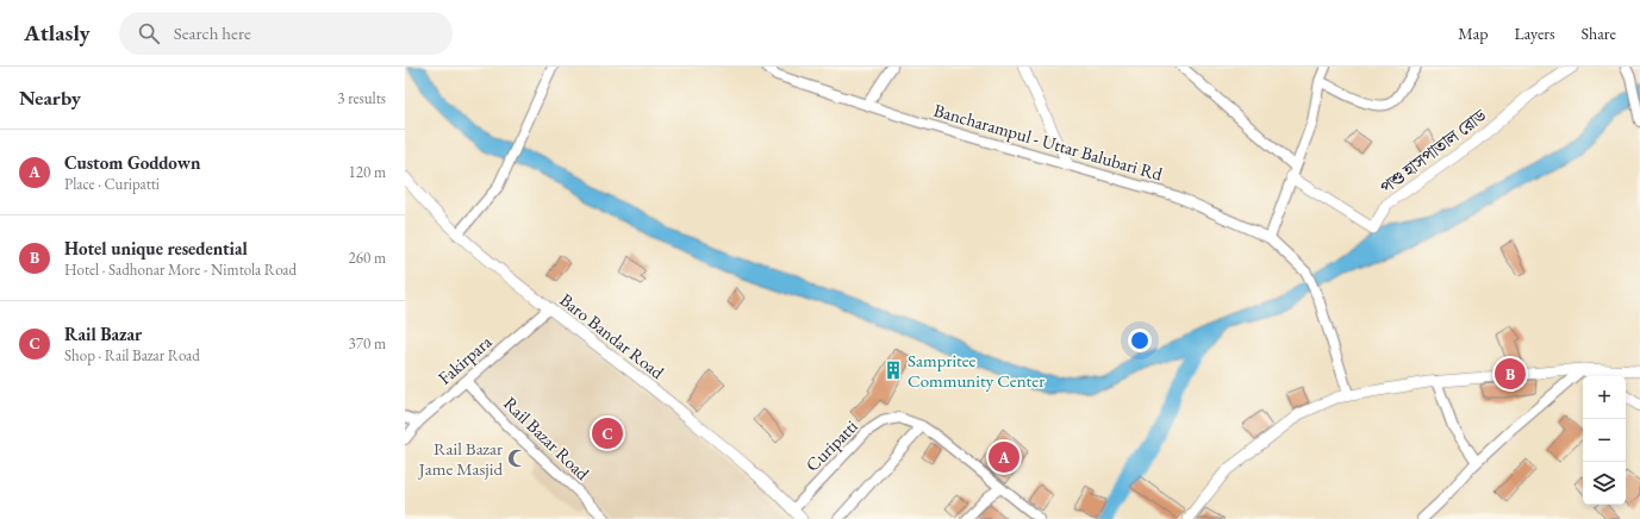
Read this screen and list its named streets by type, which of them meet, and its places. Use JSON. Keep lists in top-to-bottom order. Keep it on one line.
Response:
{"streets":{"street":["Bancharampul - Uttar Balubari Rd","পশু হাসপাতাল রোড","Baro Bandar Road","Fakirpara","Rail Bazar Road","Curipatti"]},"crossings":[["Baro Bandar Road","Fakirpara"],["Baro Bandar Road","Curipatti"],["Fakirpara","Rail Bazar Road"]],"places":{"building":["Sampritee Community Center"],"mosque":["Rail Bazar Jame Masjid"]},"page":{"header":"Atlasly","search":"Search here","nav":["Map","Layers","Share"],"heading":["Nearby","3 results"],"list":[{"mark":"A","name":"Custom Goddown","note":"Place · Curipatti","value":"120 m"},{"mark":"B","name":"Hotel unique resedential","note":"Hotel · Sadhonar More - Nimtola Road","value":"260 m"},{"mark":"C","name":"Rail Bazar","note":"Shop · Rail Bazar Road","value":"370 m"}],"pins":["B","C","A"],"map_buttons":["+","−"]}}
